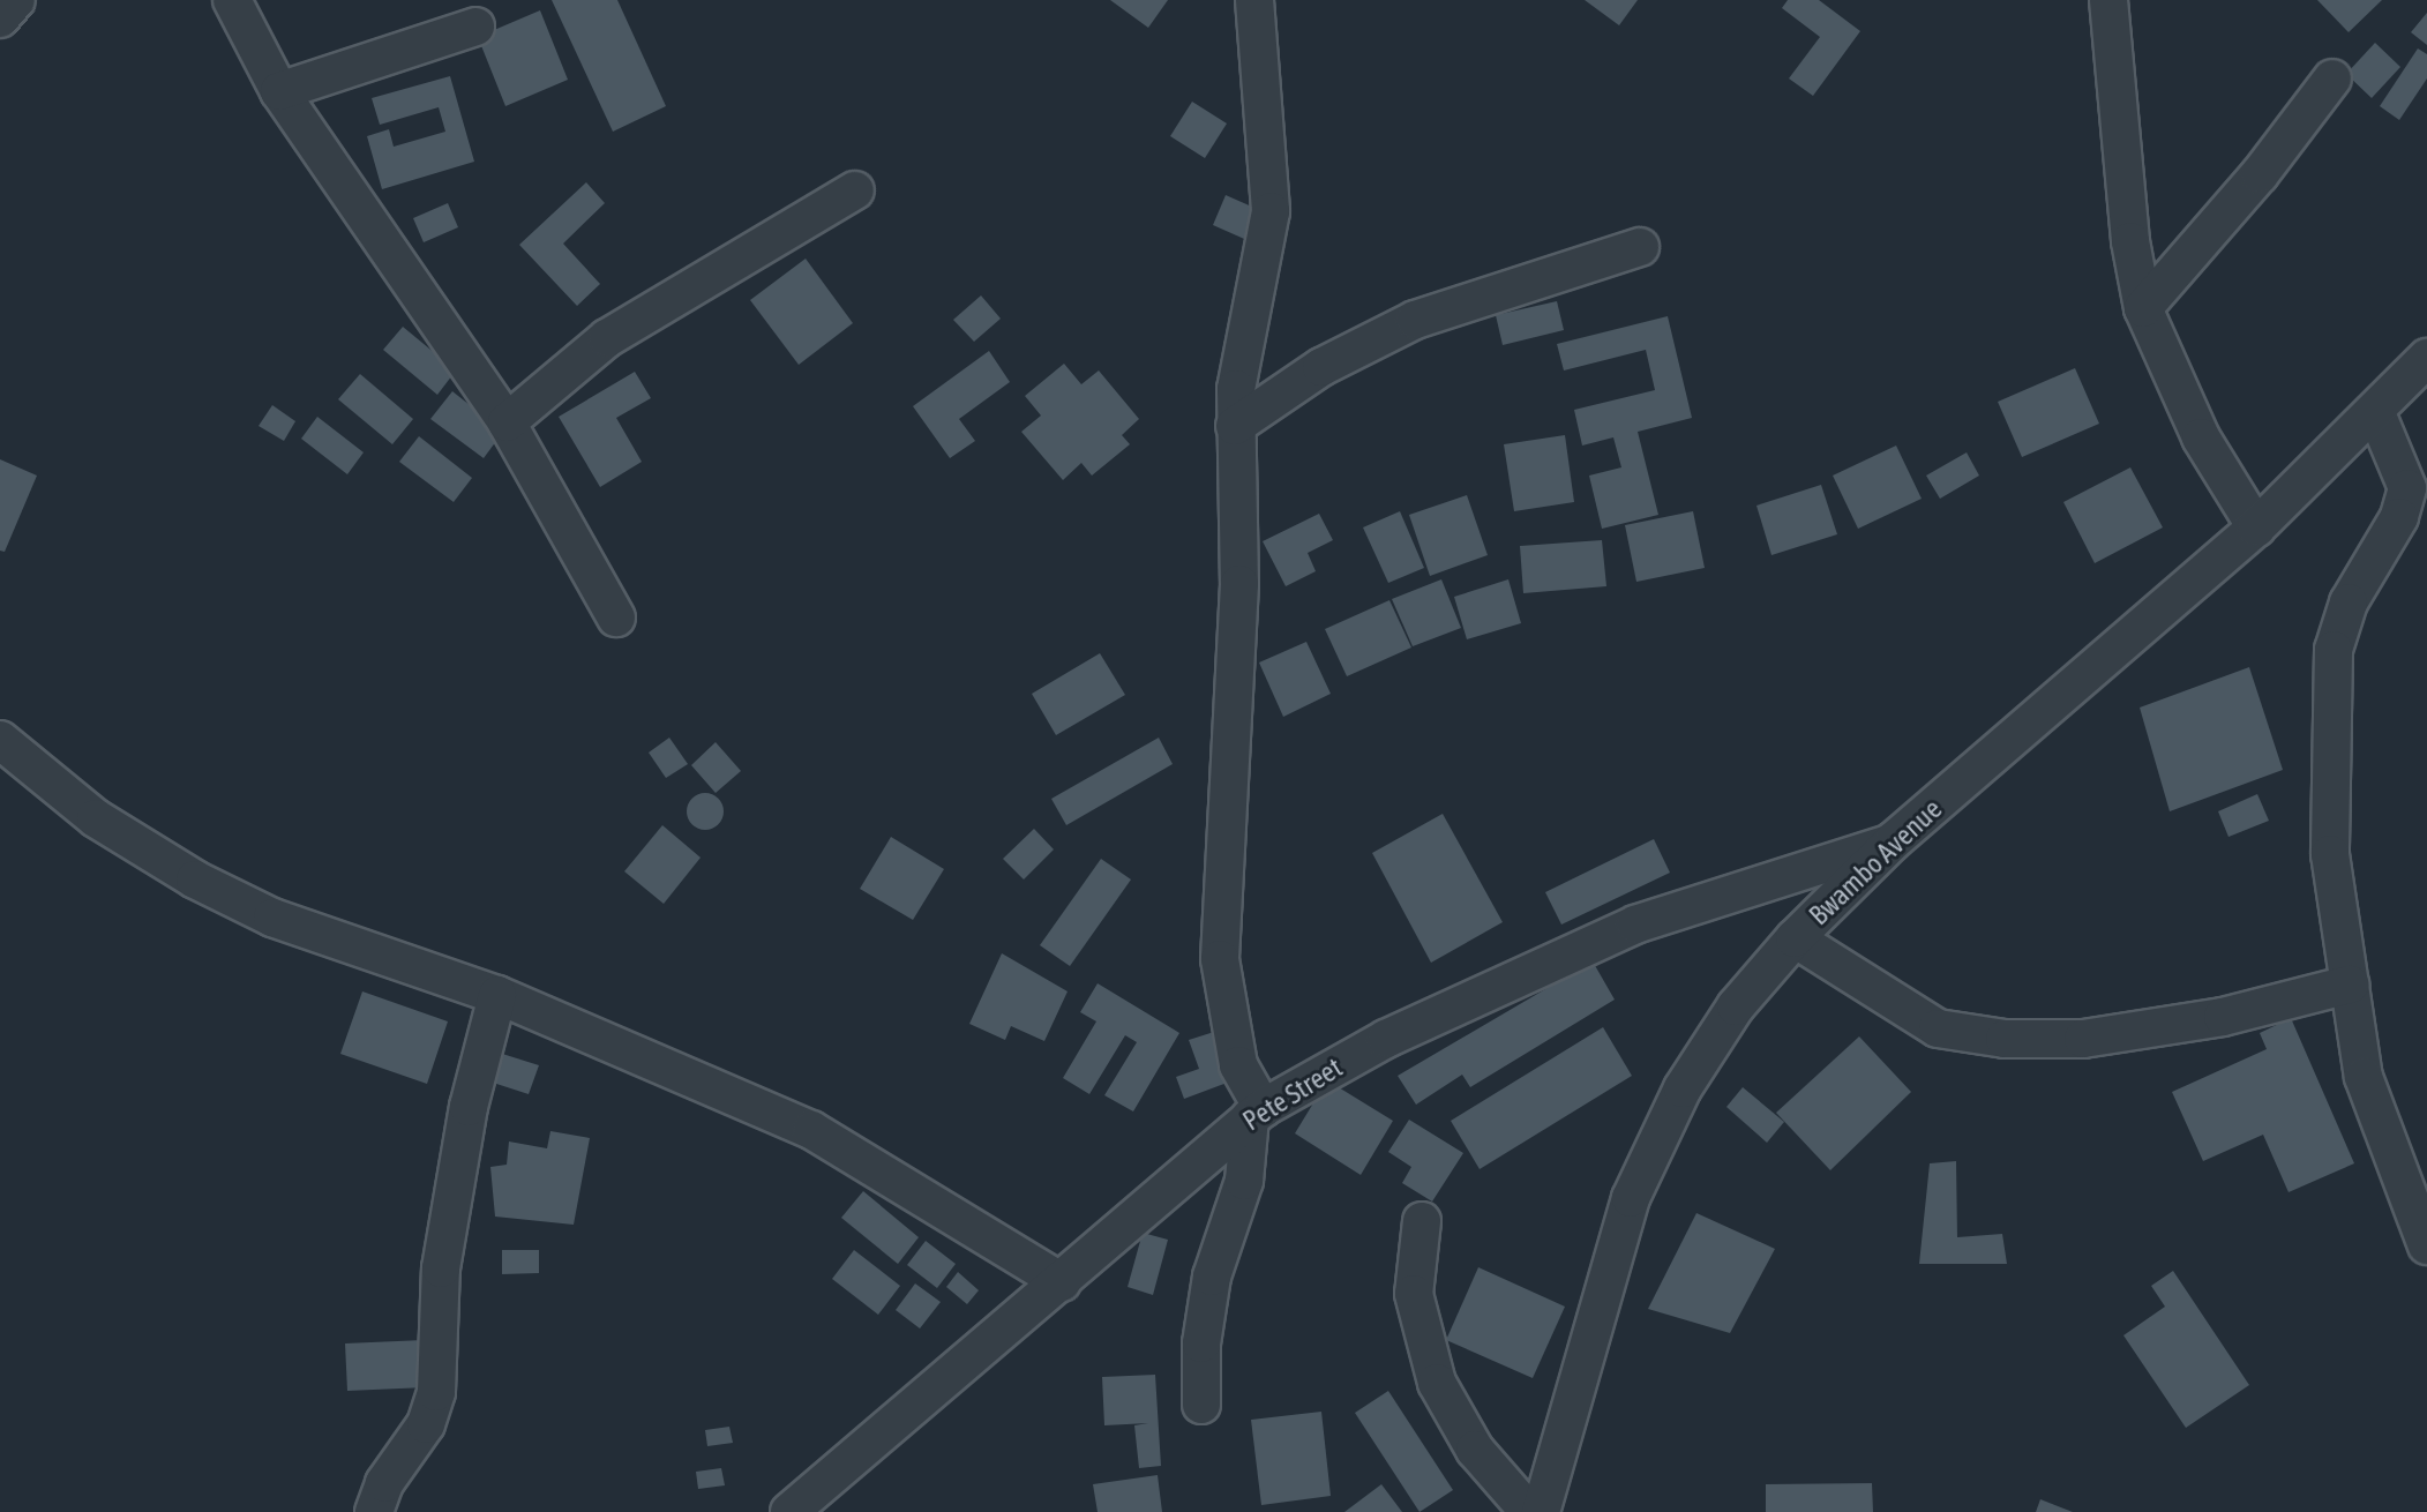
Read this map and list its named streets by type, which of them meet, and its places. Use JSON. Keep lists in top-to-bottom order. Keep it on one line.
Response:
{"streets":{"street":["Bwambo Avenue","Pete Street"]},"crossings":[["Bwambo Avenue","Pete Street"]]}
